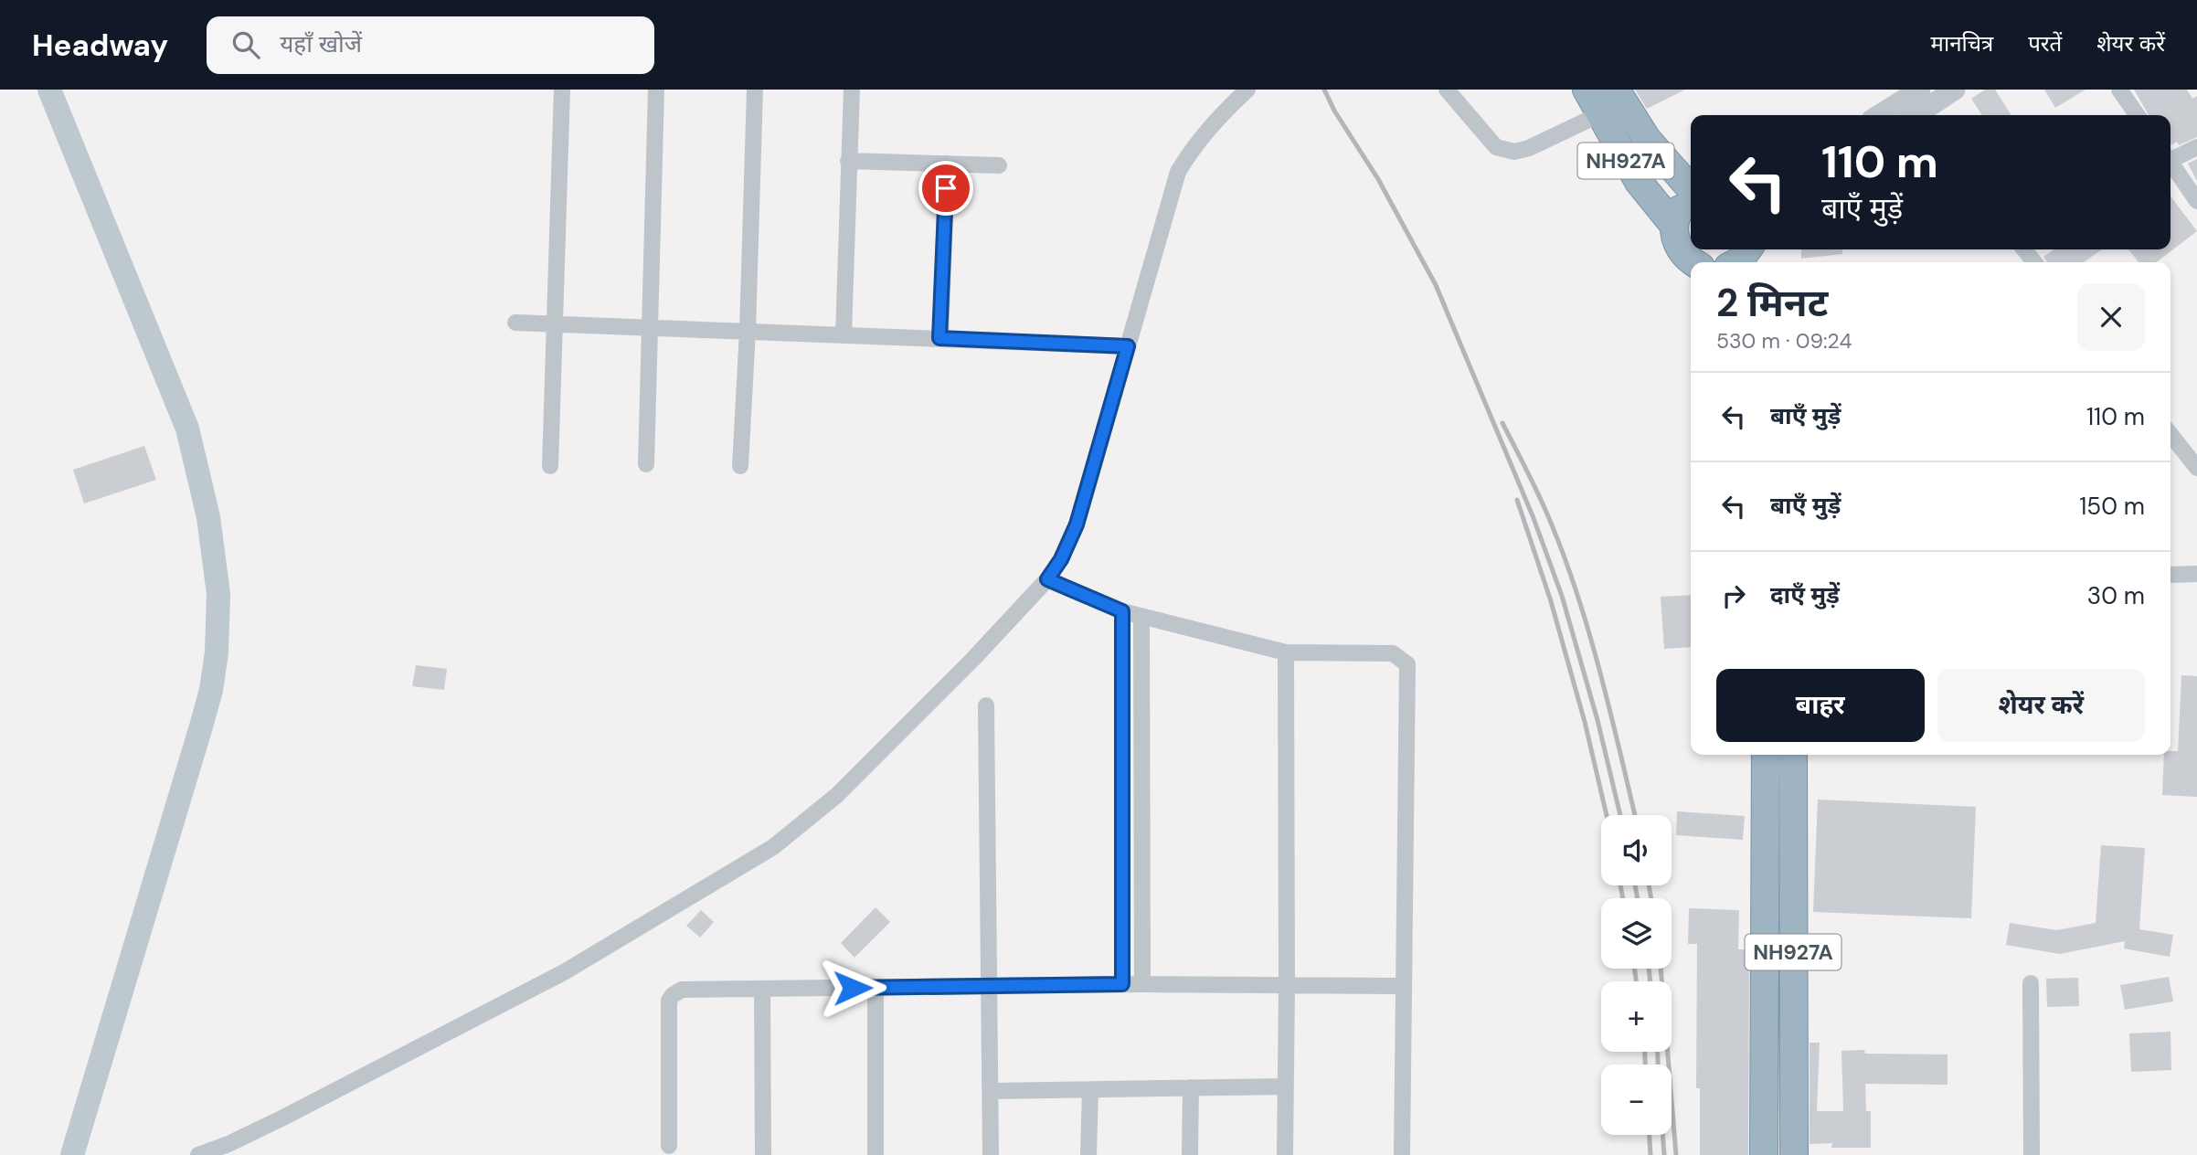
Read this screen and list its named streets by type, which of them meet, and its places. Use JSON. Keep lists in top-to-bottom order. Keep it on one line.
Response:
{"streets":{"highway":["NH927A"]},"page":{"header":"Headway","search":"यहाँ खोजें","nav":["मानचित्र","परतें","शेयर करें"],"turn":["110 m","बाएँ मुड़ें"],"heading":["2 मिनट","530 m · 09:24"],"list":[{"name":"बाएँ मुड़ें","value":"110 m"},{"name":"बाएँ मुड़ें","value":"150 m"},{"name":"दाएँ मुड़ें","value":"30 m"}],"buttons":["बाहर","शेयर करें"],"map_buttons":["+","−"]}}
